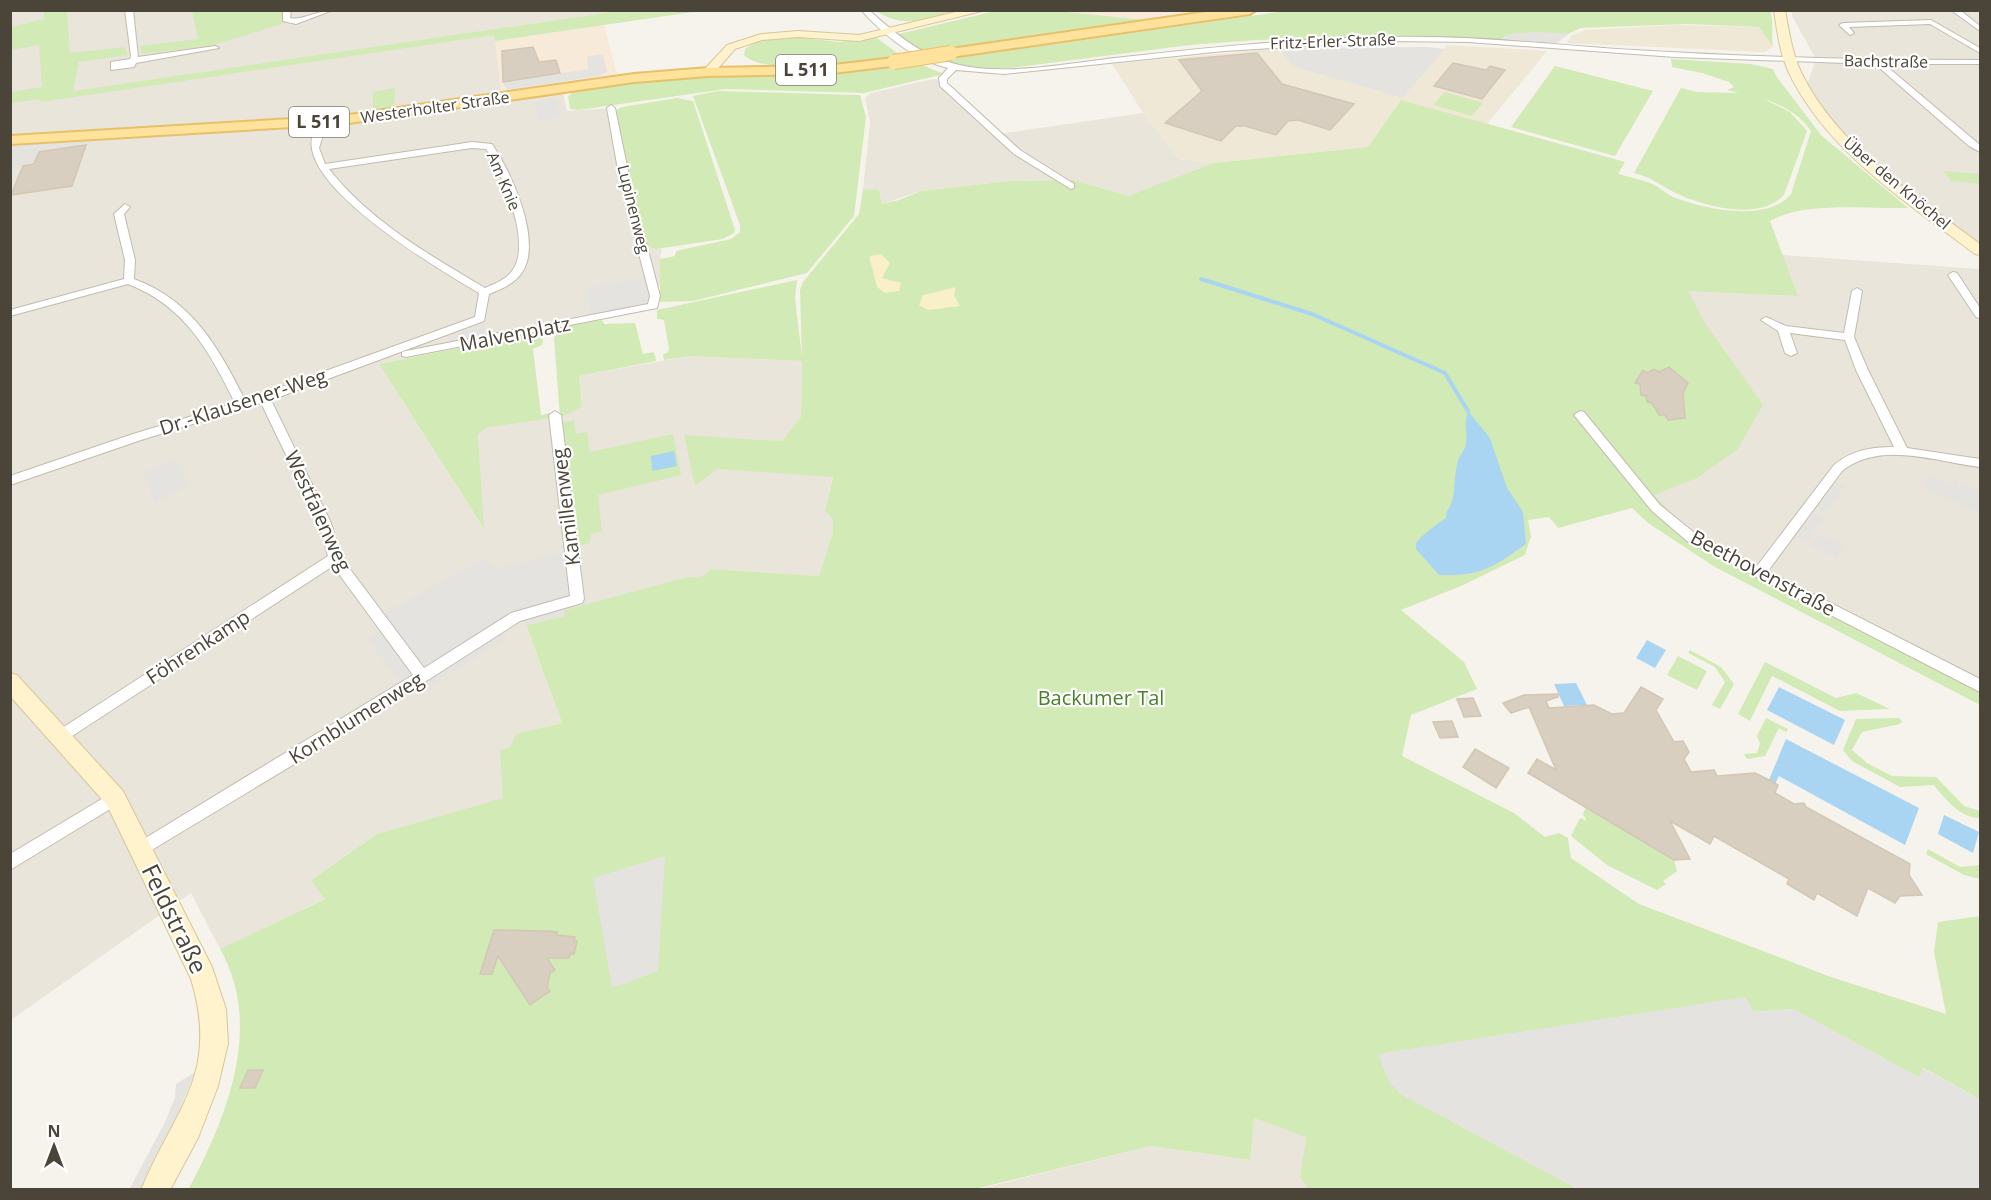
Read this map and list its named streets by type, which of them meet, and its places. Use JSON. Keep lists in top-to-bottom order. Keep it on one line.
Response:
{"streets":{"main road":["L 511","Westerholter Straße","Über den Knöchel","Feldstraße"],"street":["Fritz-Erler-Straße","Bachstraße","Am Knie","Lupinenweg","Malvenplatz","Dr.-Klausener-Weg","Kamillenweg","Westfalenweg","Beethovenstraße","Föhrenkamp","Kornblumenweg"]},"crossings":[["Fritz-Erler-Straße","Bachstraße"],["Fritz-Erler-Straße","Über den Knöchel"],["Bachstraße","Über den Knöchel"],["L 511","Westerholter Straße"],["Am Knie","Dr.-Klausener-Weg"],["Lupinenweg","Malvenplatz"],["Malvenplatz","Dr.-Klausener-Weg"],["Dr.-Klausener-Weg","Westfalenweg"],["Kamillenweg","Kornblumenweg"],["Westfalenweg","Föhrenkamp"],["Westfalenweg","Kornblumenweg"],["Föhrenkamp","Feldstraße"],["Kornblumenweg","Feldstraße"]],"parks":["Backumer Tal"],"north":"top"}
